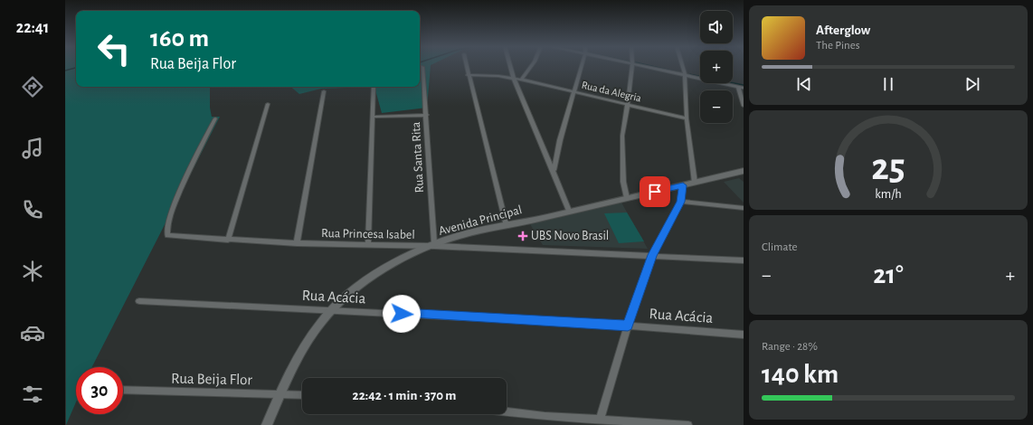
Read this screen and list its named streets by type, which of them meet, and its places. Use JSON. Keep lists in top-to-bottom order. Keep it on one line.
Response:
{"streets":{"street":["Rua da Alegria","Rua Santa Rita","Avenida Principal","Rua Princesa Isabel","Rua Acácia","Rua Beija Flor"]},"crossings":[["Rua Santa Rita","Avenida Principal"],["Rua Santa Rita","Rua Princesa Isabel"],["Avenida Principal","Rua Princesa Isabel"],["Avenida Principal","Rua Acácia"],["Avenida Principal","Rua Beija Flor"]],"places":{"health":["UBS Novo Brasil"]},"page":{"tabs":"22:41","map_buttons":["+","−"],"turn":["160 m","Rua Beija Flor"],"song":["Afterglow","The Pines"],"tile":["Climate",["Range · 28%","140 km"]],"heat":["−","21°","+"],"limit":"30","trip":"22:42 · 1 min · 370 m","gauge":["25","km/h"]}}
